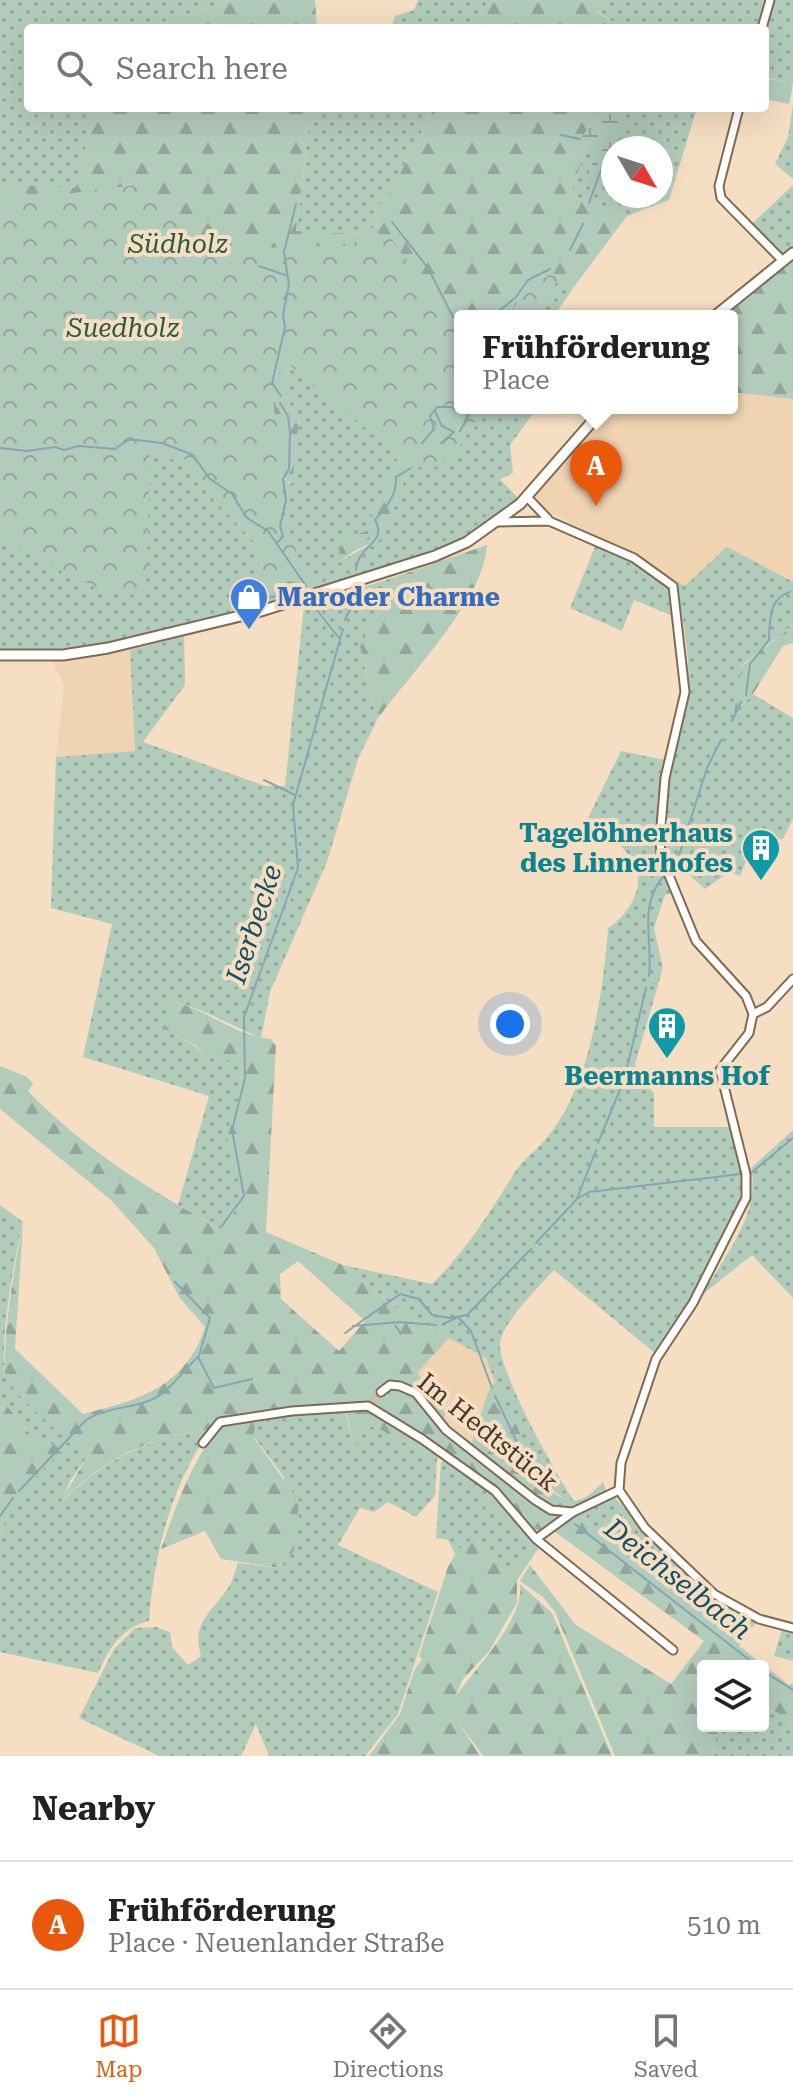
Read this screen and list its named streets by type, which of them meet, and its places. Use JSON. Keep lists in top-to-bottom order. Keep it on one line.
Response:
{"streets":{"street":["Im Hedtstück"]},"water":["Iserbecke","Deichselbach"],"parks":["Südholz","Suedholz"],"places":{"shop":["Maroder Charme"],"building":["Tagelöhnerhaus des Linnerhofes","Beermanns Hof"]},"north":"bottom right","page":{"search":"Search here","popup":["Frühförderung","Place"],"pins":"A","heading":"Nearby","list":[{"mark":"A","name":"Frühförderung","note":"Place · Neuenlander Straße","value":"510 m"}],"nav":["Map","Directions","Saved"]}}
